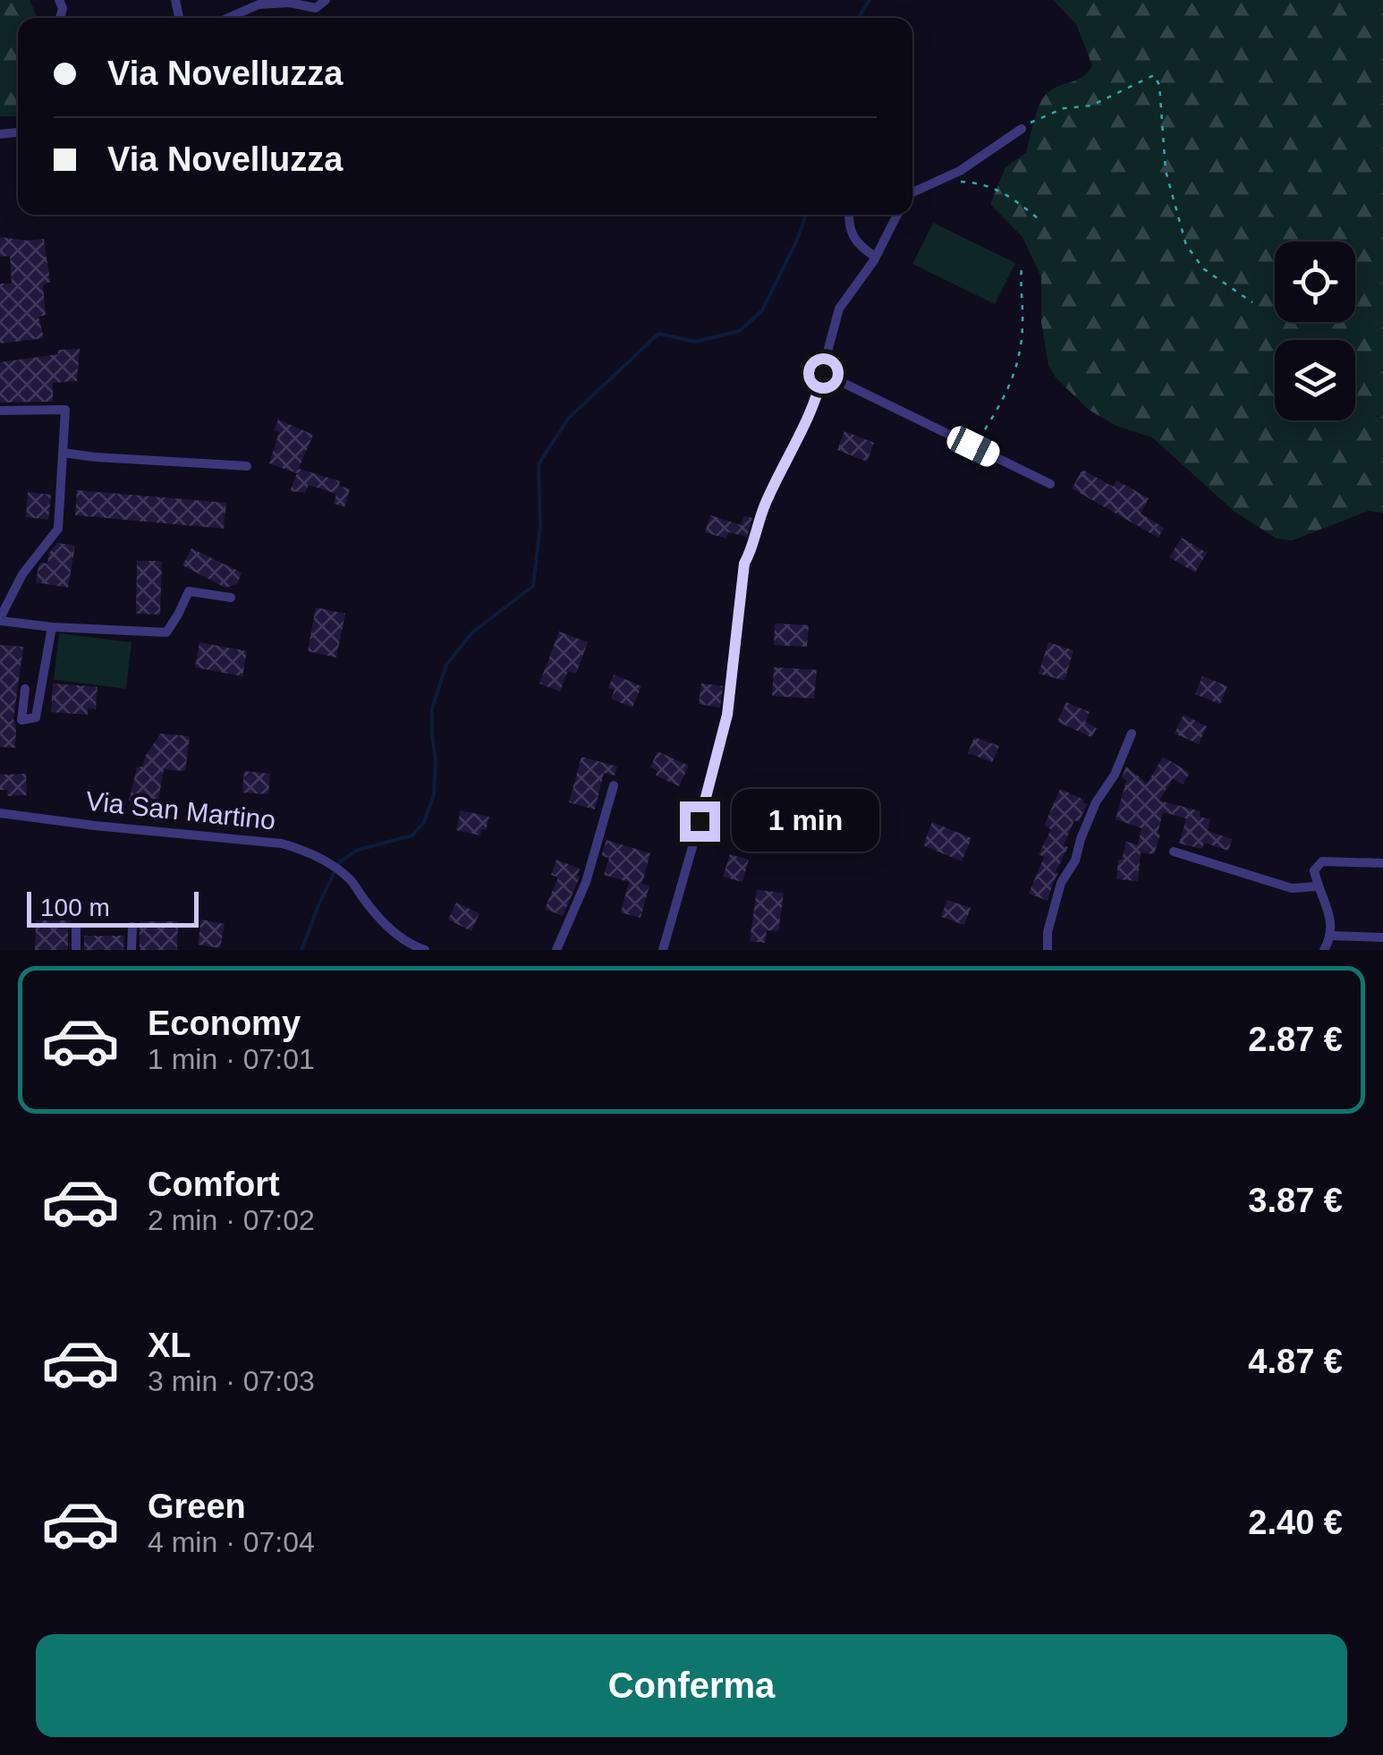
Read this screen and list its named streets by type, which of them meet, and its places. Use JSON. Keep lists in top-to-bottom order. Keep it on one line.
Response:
{"streets":{"street":["Via San Martino"]},"scale_bar":"100 m","page":{"banner":["Via Novelluzza","Via Novelluzza"],"bubble":"1 min","scale":"100 m","list":[{"name":"Economy","note":"1 min · 07:01","value":"2.87 €"},{"name":"Comfort","note":"2 min · 07:02","value":"3.87 €"},{"name":"XL","note":"3 min · 07:03","value":"4.87 €"},{"name":"Green","note":"4 min · 07:04","value":"2.40 €"}],"buttons":"Conferma"}}
